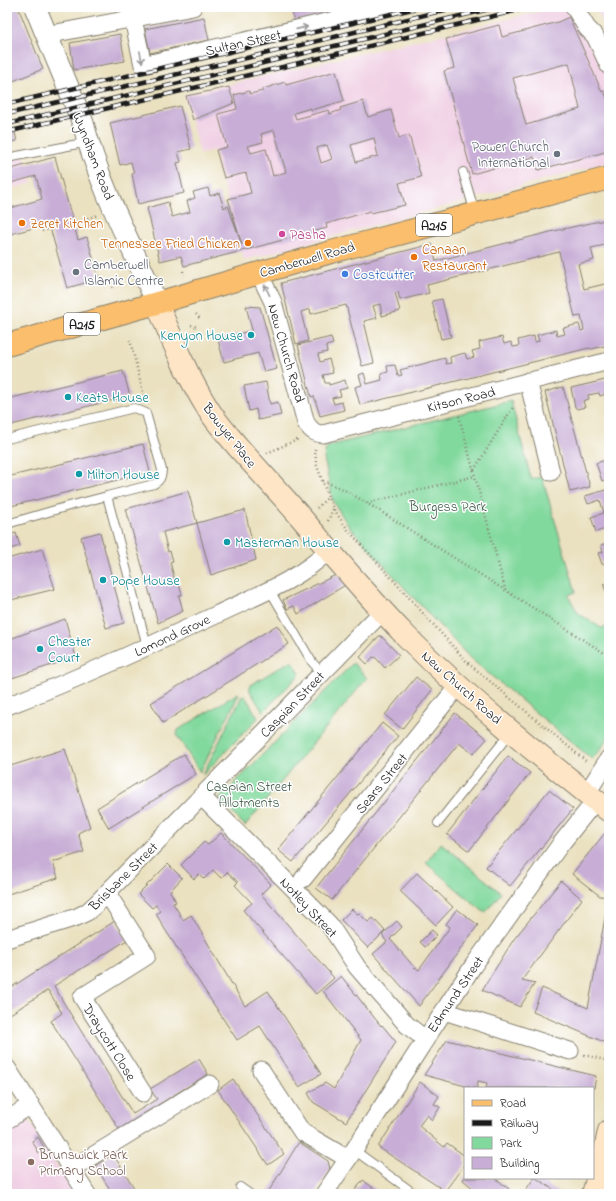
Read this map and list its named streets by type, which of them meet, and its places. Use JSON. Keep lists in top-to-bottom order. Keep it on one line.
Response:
{"streets":{"main road":["A215","Camberwell Road","New Church Road","Bowyer Place"],"street":["Sultan Street","Wyndham Road","Kitson Road","Lomond Grove","Caspian Street","Sears Street","Brisbane Street","Notley Street","Edmund Street","Draycott Close"]},"crossings":[["Wyndham Road","Camberwell Road"],["Wyndham Road","Bowyer Place"],["Camberwell Road","New Church Road"],["Camberwell Road","Bowyer Place"],["New Church Road","Kitson Road"],["New Church Road","Bowyer Place"],["New Church Road","Lomond Grove"],["New Church Road","Caspian Street"],["New Church Road","Sears Street"],["New Church Road","Edmund Street"],["Bowyer Place","Lomond Grove"],["Caspian Street","Brisbane Street"],["Caspian Street","Notley Street"],["Brisbane Street","Notley Street"],["Brisbane Street","Draycott Close"],["Notley Street","Edmund Street"]],"one_way":["Sultan Street"],"parks":["Burgess Park","Caspian Street Allotments"],"places":["Power Church International","Zeret Kitchen","Pasha","Tennessee Fried Chicken","Canaan Restaurant","Camberwell Islamic Centre","Costcutter","Kenyon House","Keats House","Milton House","Masterman House","Pope House","Chester Court","Brunswick Park Primary School"],"legend":["Road","Railway","Park","Building"]}
